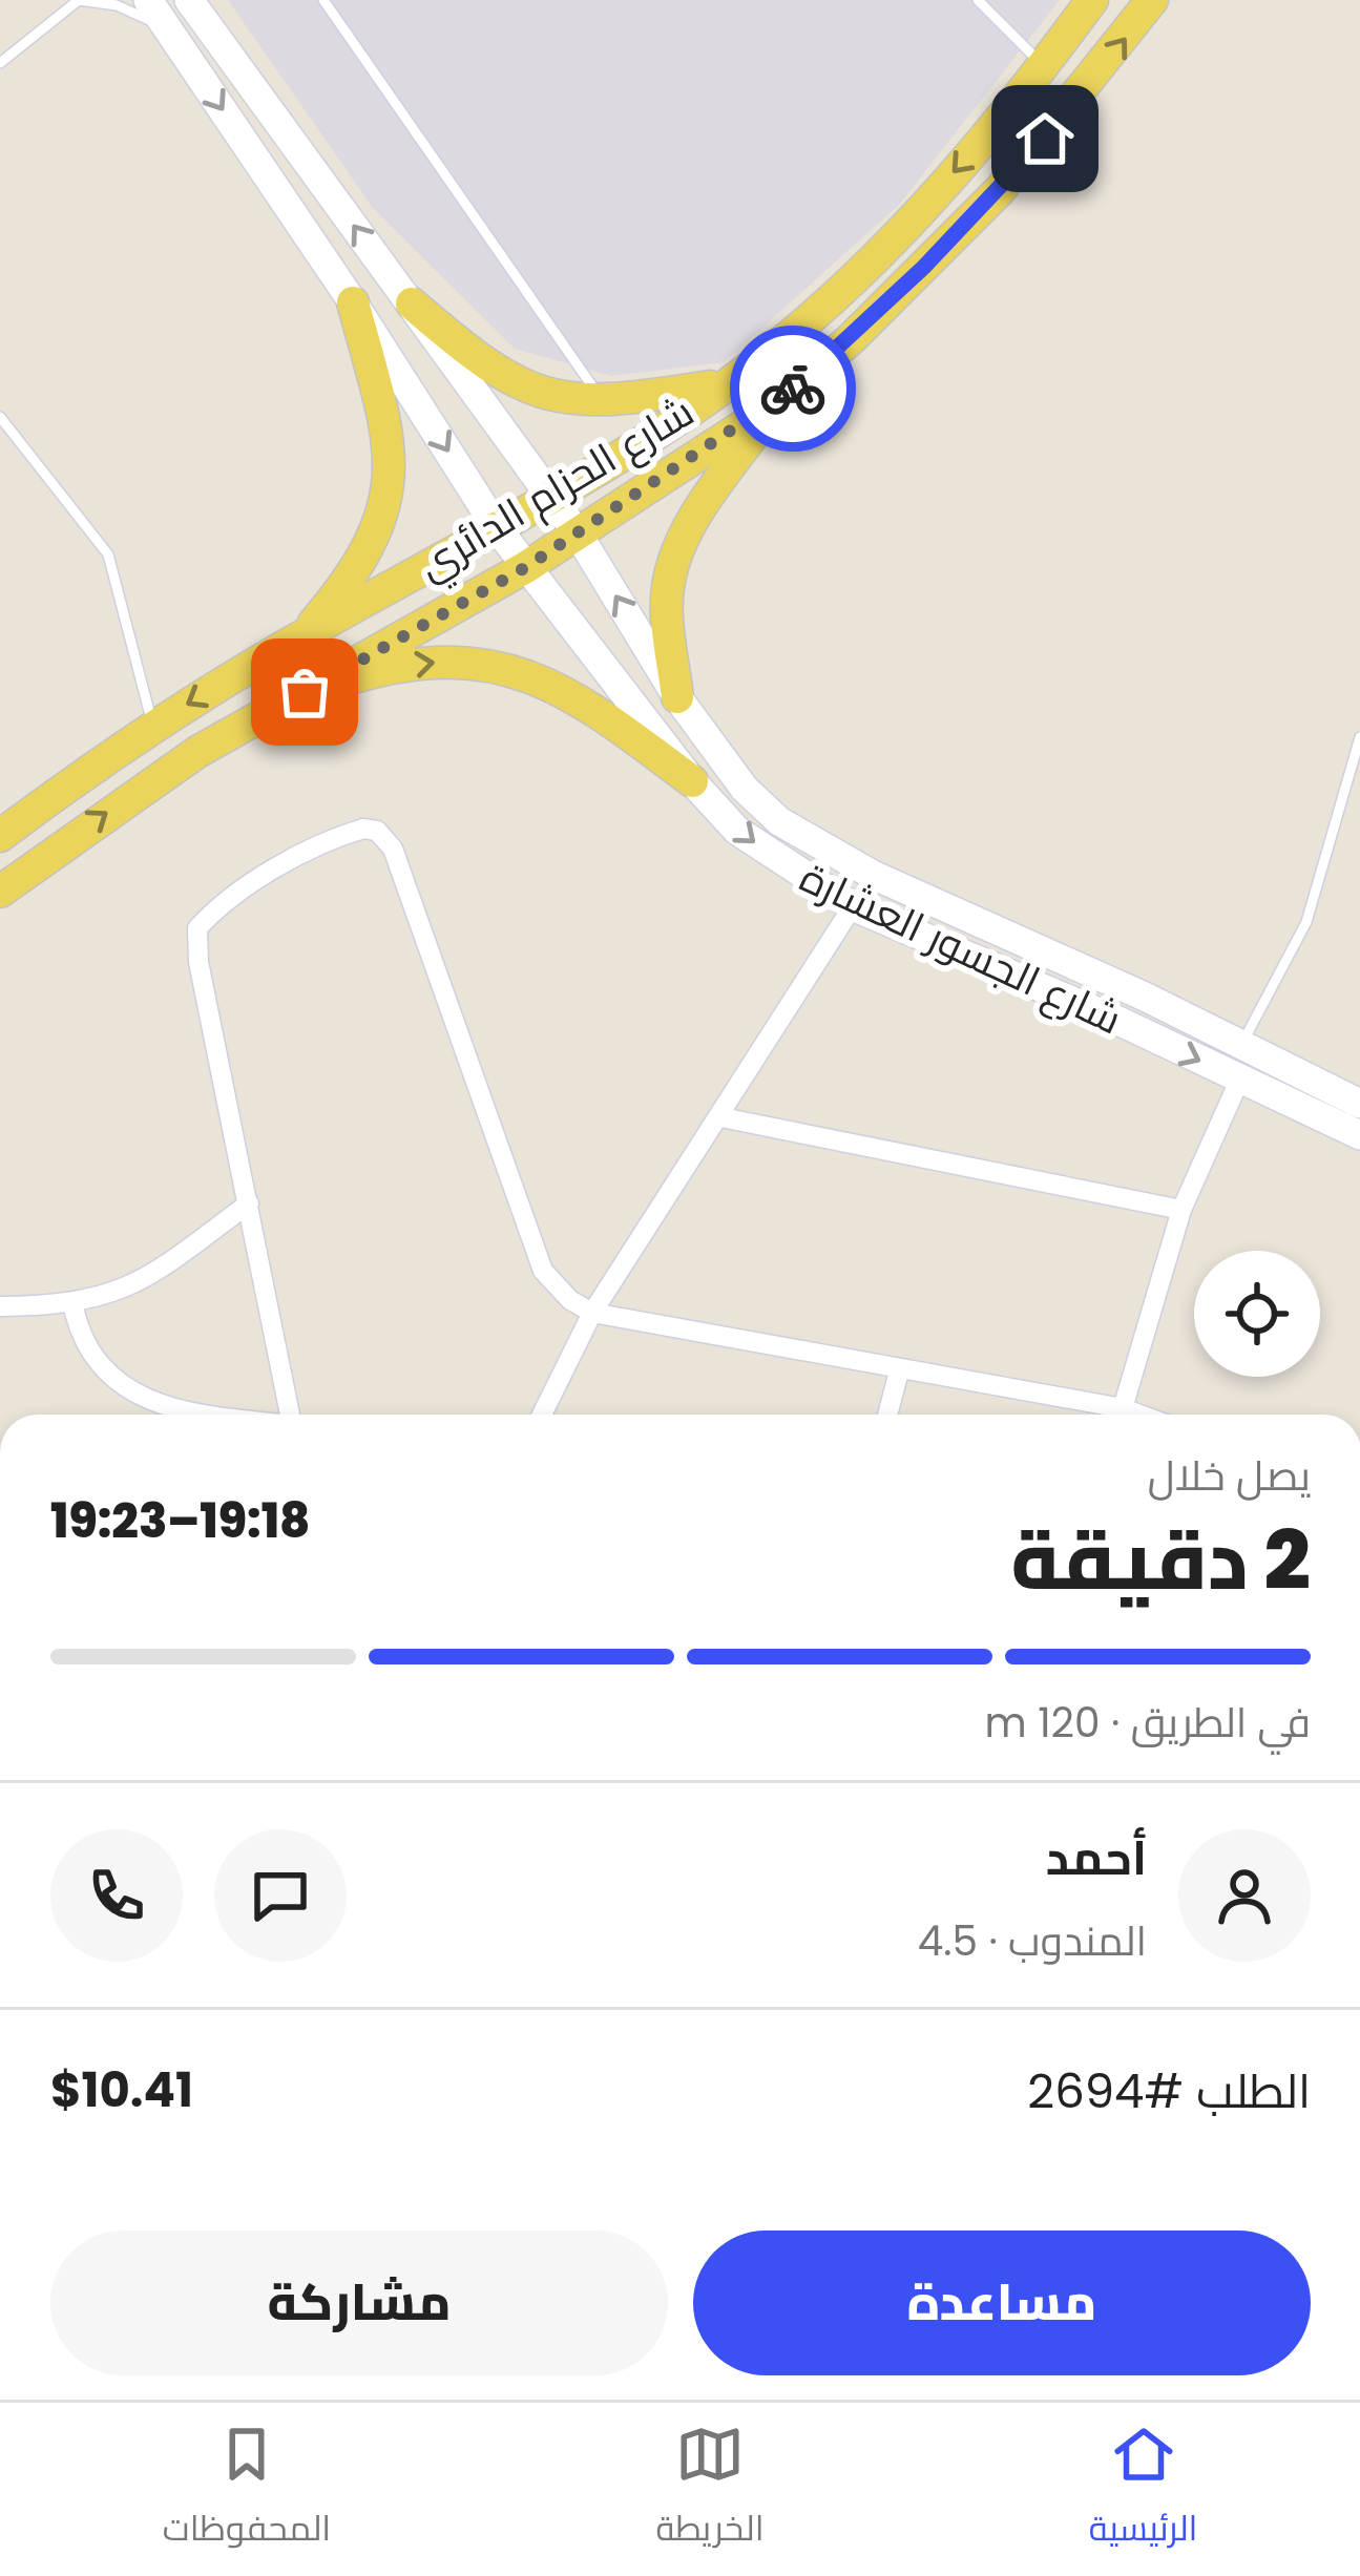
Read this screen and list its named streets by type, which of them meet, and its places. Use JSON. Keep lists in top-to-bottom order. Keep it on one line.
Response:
{"streets":{"main road":["شارع الحزام الدائري","شارع الجسور العشارة"]},"crossings":[["شارع الحزام الدائري","شارع الجسور العشارة"]],"page":{"heading":["2 دقيقة","يصل خلال","19:18–19:23"],"panel":["أحمد","المندوب · 4.5","الطلب #2694","$10.41"],"bar":"في الطريق · 120 m","buttons":["مساعدة","مشاركة"],"tabs":["الرئيسية","الخريطة","المحفوظات"]}}
